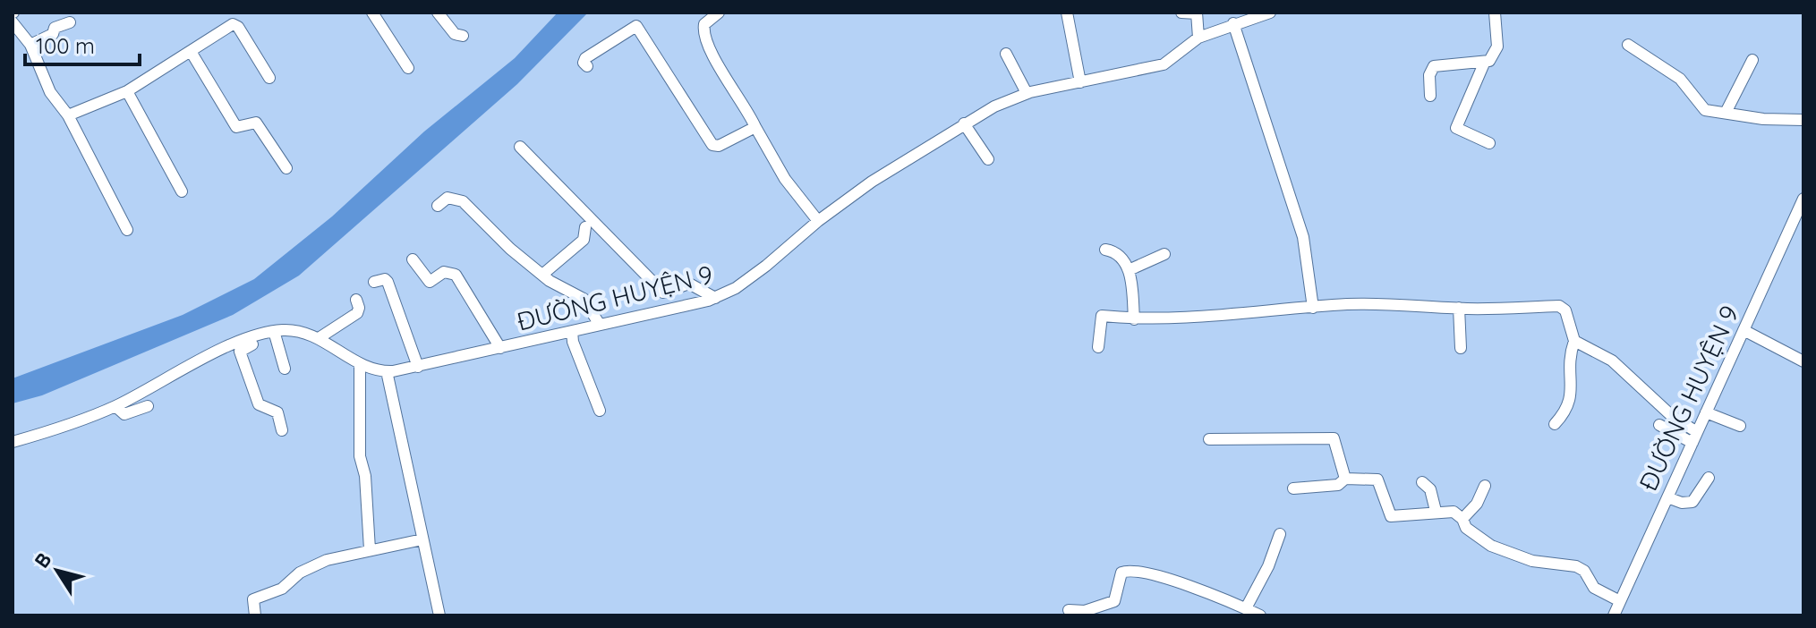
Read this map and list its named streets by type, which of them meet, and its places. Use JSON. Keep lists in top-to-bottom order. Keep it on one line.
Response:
{"streets":{"street":["ĐƯỜNG HUYỆN 9"]},"scale_bar":"100 m","north":"top left"}
